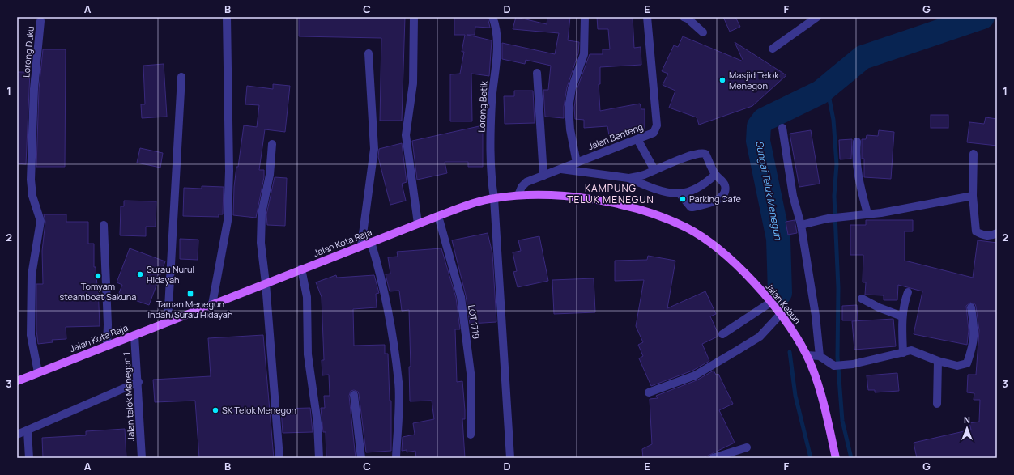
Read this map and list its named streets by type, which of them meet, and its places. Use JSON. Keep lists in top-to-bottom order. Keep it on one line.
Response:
{"streets":{"main road":["Jalan Kota Raja","Jalan Kebun"],"street":["Lorong Duku","Lorong Betik","Jalan Benteng","LOT 1719","Jalan telok Menegon 1"]},"crossings":[["Lorong Duku","Jalan Kota Raja"],["Lorong Betik","Jalan Kota Raja"],["Jalan Benteng","Jalan Kota Raja"],["Jalan Kota Raja","Jalan Kebun"],["Jalan Kota Raja","LOT 1719"],["Jalan Kota Raja","Jalan telok Menegon 1"]],"districts":["KAMPUNG TELUK MENEGUN"],"water":["Sungai Teluk Menegun"],"places":{"other":["Masjid Telok Menegon","Parking Cafe","Surau Nurul Hidayah","Tomyam steamboat Sakuna","SK Telok Menegon"],"transit":["Taman Menegun Indah/Surau Hidayah"]},"north":"top","grid":{"columns":["A","B","C","D","E","F","G"],"rows":["1","2","3"]}}
